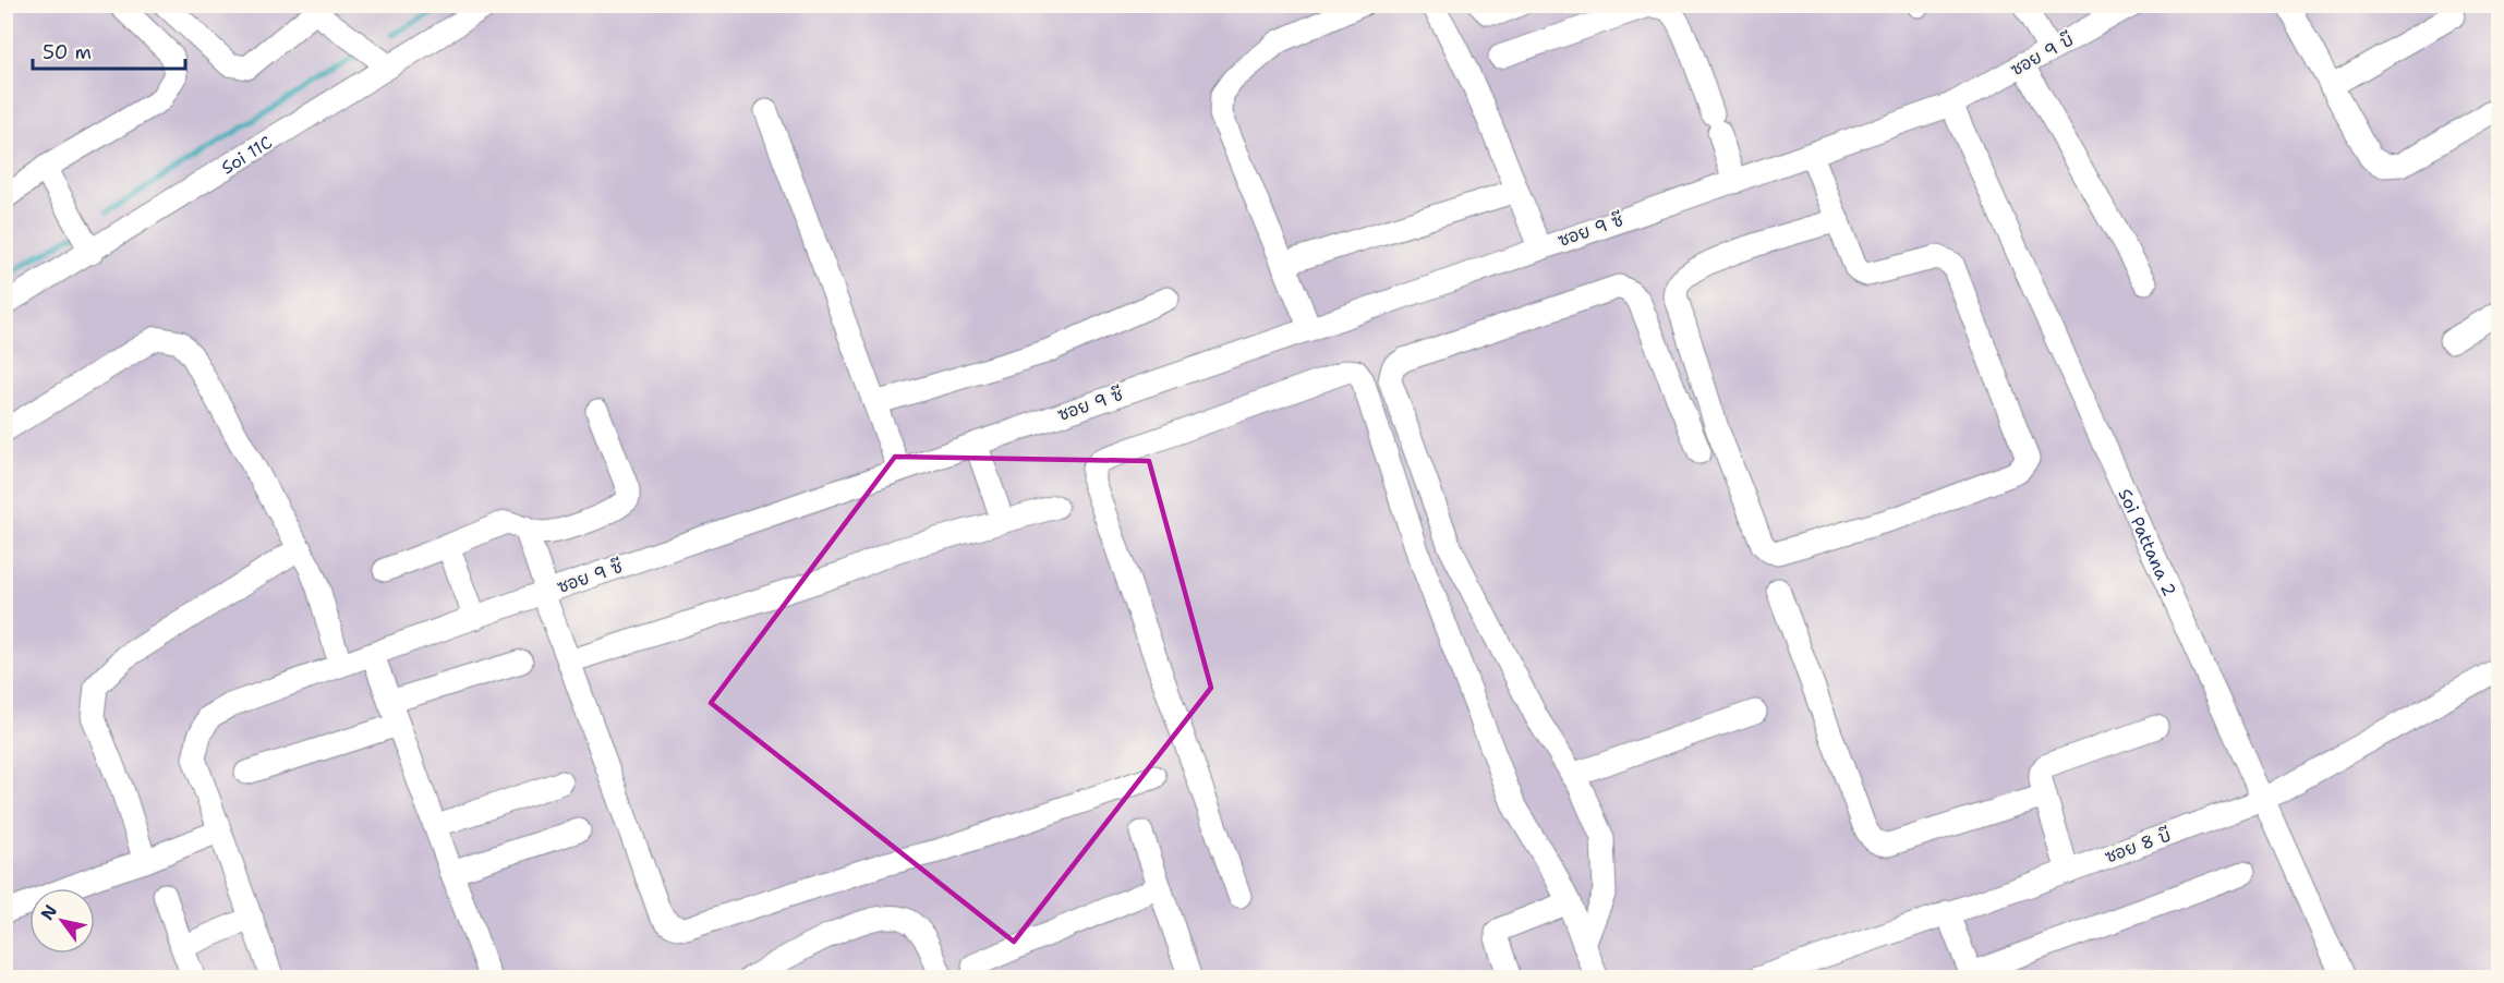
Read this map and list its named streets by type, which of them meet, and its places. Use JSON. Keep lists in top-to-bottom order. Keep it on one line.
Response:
{"streets":{"street":["ซอย 9 บี","Soi 11C","ซอย 9 ซี","Soi Pattana 2","ซอย 8 บี"]},"crossings":[["ซอย 9 บี","ซอย 9 ซี"],["ซอย 9 บี","Soi Pattana 2"],["ซอย 9 ซี","Soi Pattana 2"],["Soi Pattana 2","ซอย 8 บี"]],"scale_bar":"50 m","north":"top left"}
